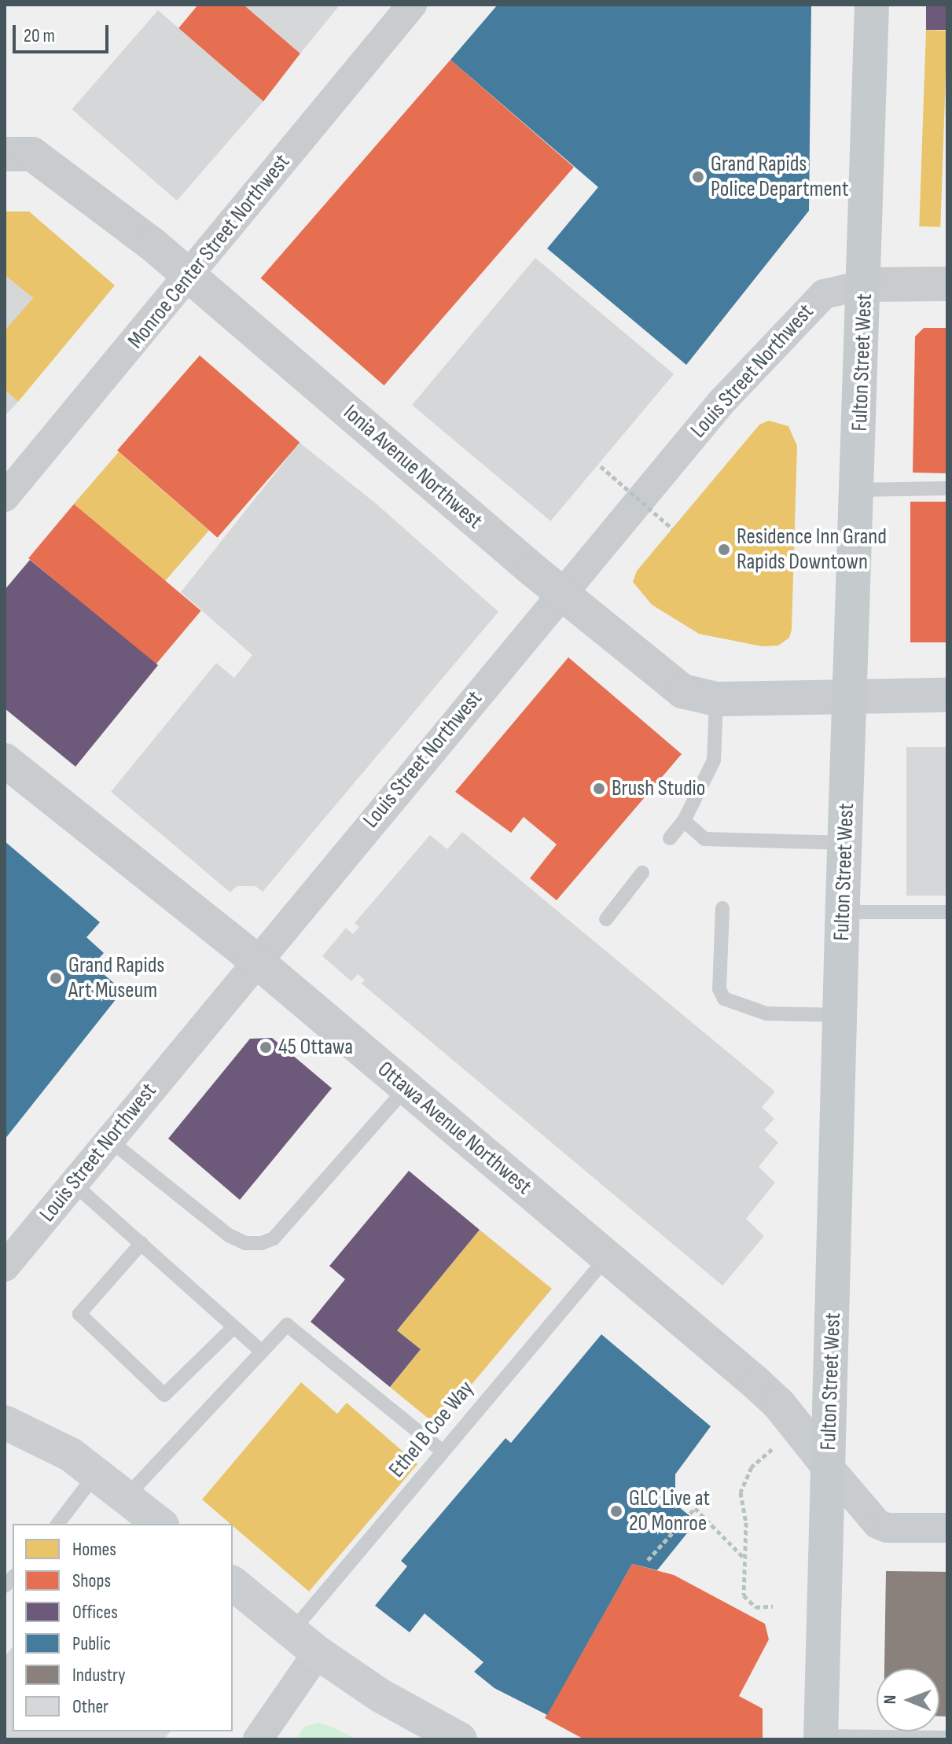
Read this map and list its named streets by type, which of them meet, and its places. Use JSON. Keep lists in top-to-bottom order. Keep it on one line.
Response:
{"streets":{"main road":["Fulton Street West"],"street":["Monroe Center Street Northwest","Louis Street Northwest","Ionia Avenue Northwest","Ottawa Avenue Northwest"],"lane":["Ethel B Coe Way"]},"crossings":[["Monroe Center Street Northwest","Ionia Avenue Northwest"],["Fulton Street West","Louis Street Northwest"],["Fulton Street West","Ionia Avenue Northwest"],["Fulton Street West","Ottawa Avenue Northwest"],["Louis Street Northwest","Ionia Avenue Northwest"],["Louis Street Northwest","Ottawa Avenue Northwest"],["Ottawa Avenue Northwest","Ethel B Coe Way"]],"places":["Grand Rapids Police Department","Residence Inn Grand Rapids Downtown","Brush Studio","Grand Rapids Art Museum","45 Ottawa","GLC Live at 20 Monroe"],"legend":["Homes","Shops","Offices","Public","Industry","Other"],"scale_bar":"20 m","north":"left"}
